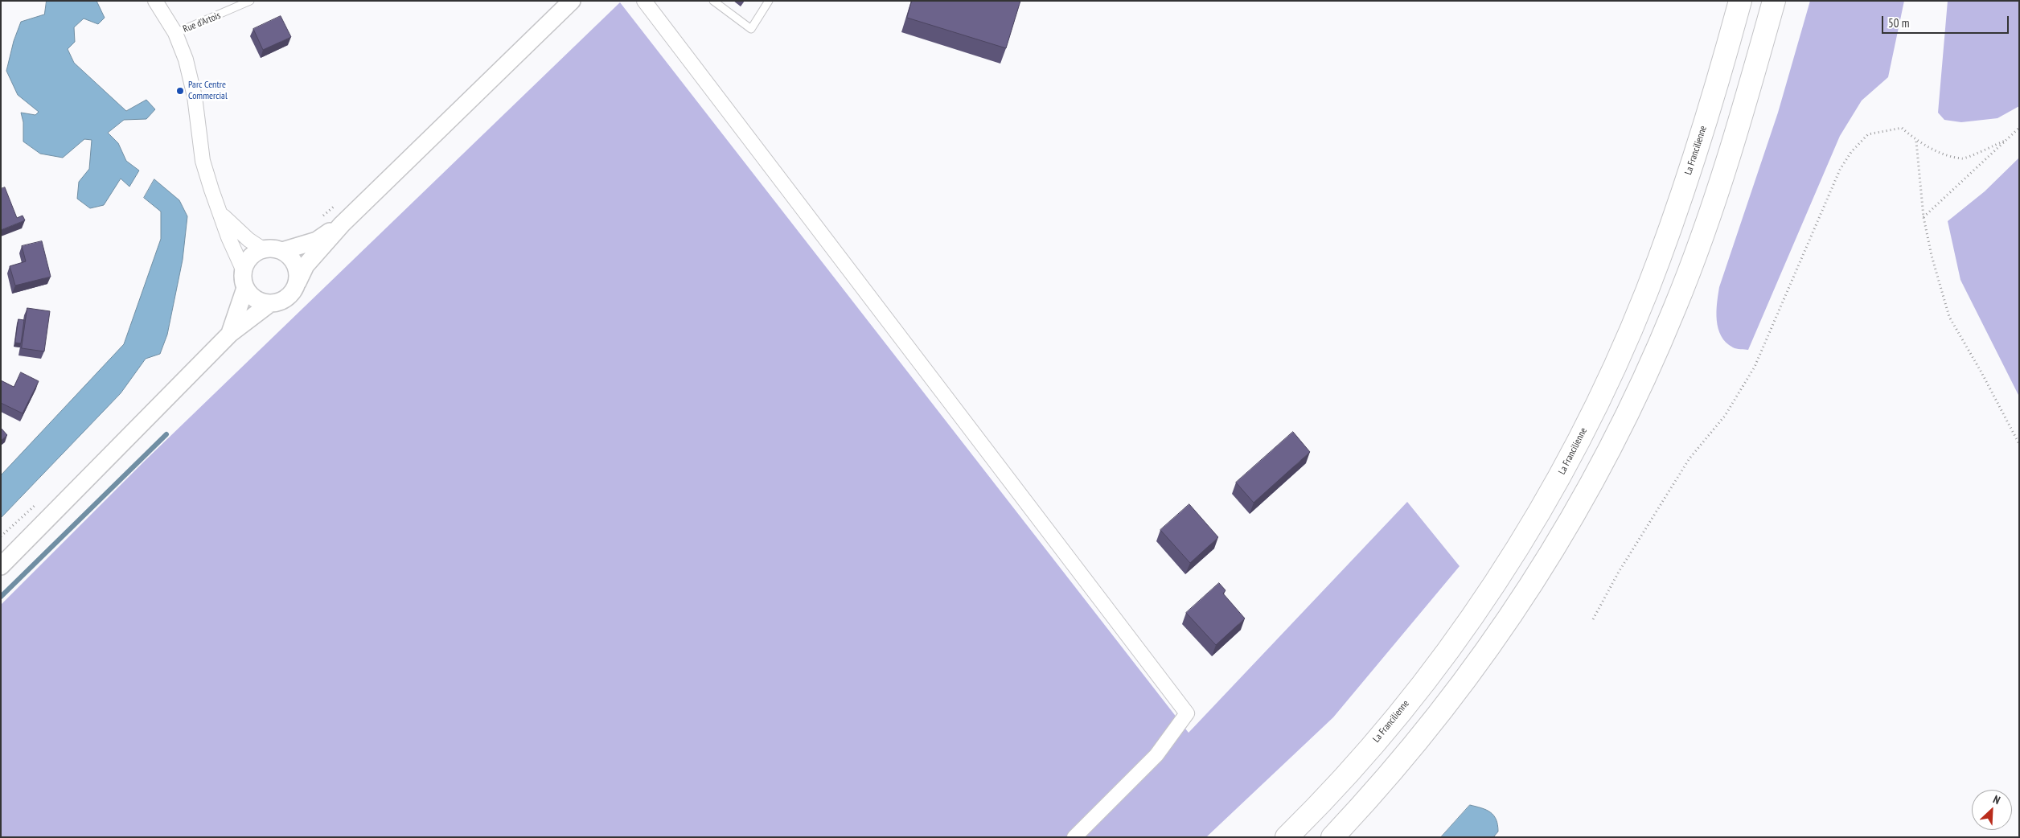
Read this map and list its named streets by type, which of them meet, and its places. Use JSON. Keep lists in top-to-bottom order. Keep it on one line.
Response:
{"streets":{"highway":["La Francilienne"],"lane":["Rue d'Artois"]},"places":["Parc Centre Commercial"],"scale_bar":"50 m","north":"top right"}
